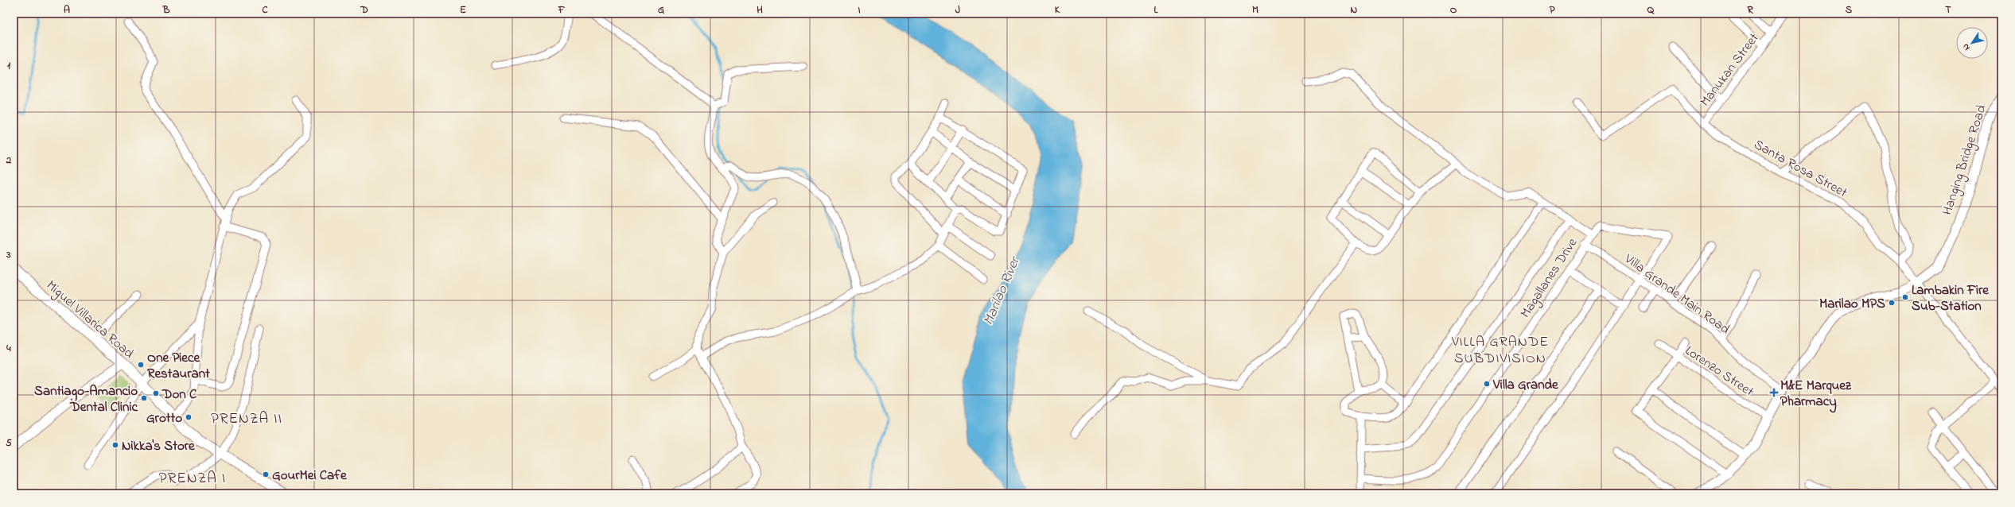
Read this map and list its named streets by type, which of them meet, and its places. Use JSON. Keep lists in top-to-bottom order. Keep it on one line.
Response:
{"streets":{"main road":["Miguel Villarica Road"],"street":["Manukan Street","Hanging Bridge Road","Santa Rosa Street","Magallanes Drive","Villa Grande Main Road","Lorenzo Street"]},"crossings":[["Manukan Street","Santa Rosa Street"],["Hanging Bridge Road","Santa Rosa Street"],["Hanging Bridge Road","Villa Grande Main Road"],["Hanging Bridge Road","Lorenzo Street"],["Magallanes Drive","Villa Grande Main Road"]],"districts":["VILLA GRANDE SUBDIVISION","PRENZA II","PRENZA I"],"water":["Marilao River"],"places":{"other":["Lambakin Fire Sub-Station","Marilao MPS","One Piece Restaurant","Villa Grande","Don C","Santiago-Amancio Dental Clinic","Grotto","Nikka's Store","GourMei Cafe"],"health":["M&E Marquez Pharmacy"]},"north":"bottom left","grid":{"columns":["A","B","C","D","E","F","G","H","I","J","K","L","M","N","O","P","Q","R","S","T"],"rows":["1","2","3","4","5"]}}
